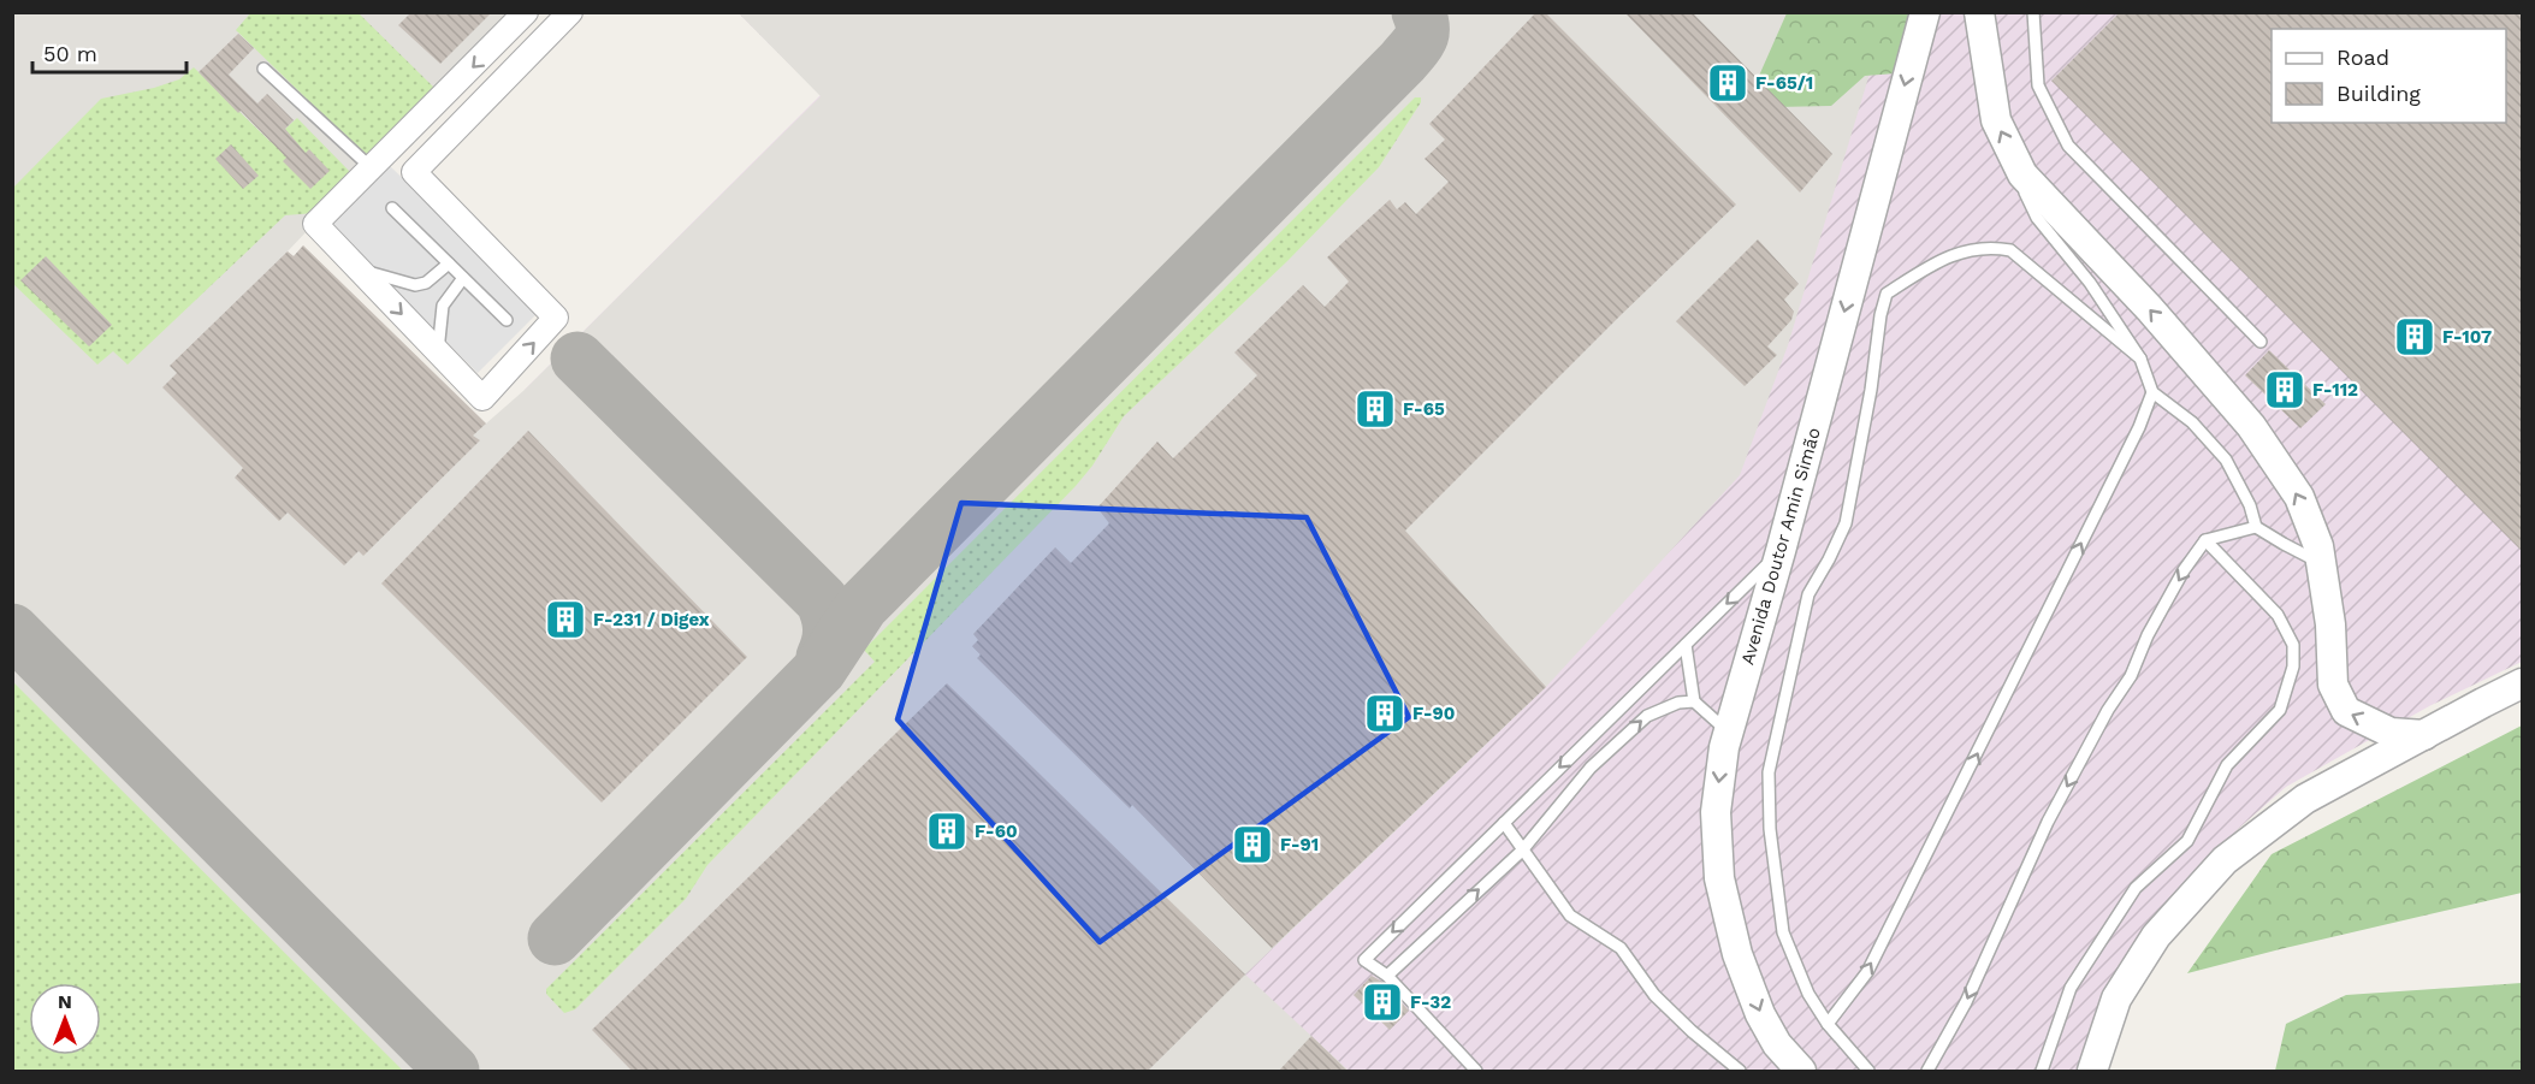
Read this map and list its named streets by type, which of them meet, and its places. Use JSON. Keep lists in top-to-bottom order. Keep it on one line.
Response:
{"streets":{"street":["Avenida Doutor Amin Simão"]},"one_way":["Avenida Doutor Amin Simão"],"places":{"building":["F-65/1","F-107","F-112","F-65","F-231 / Digex","F-90","F-60","F-91","F-32"]},"legend":["Road","Building"],"scale_bar":"50 m","north":"top"}
